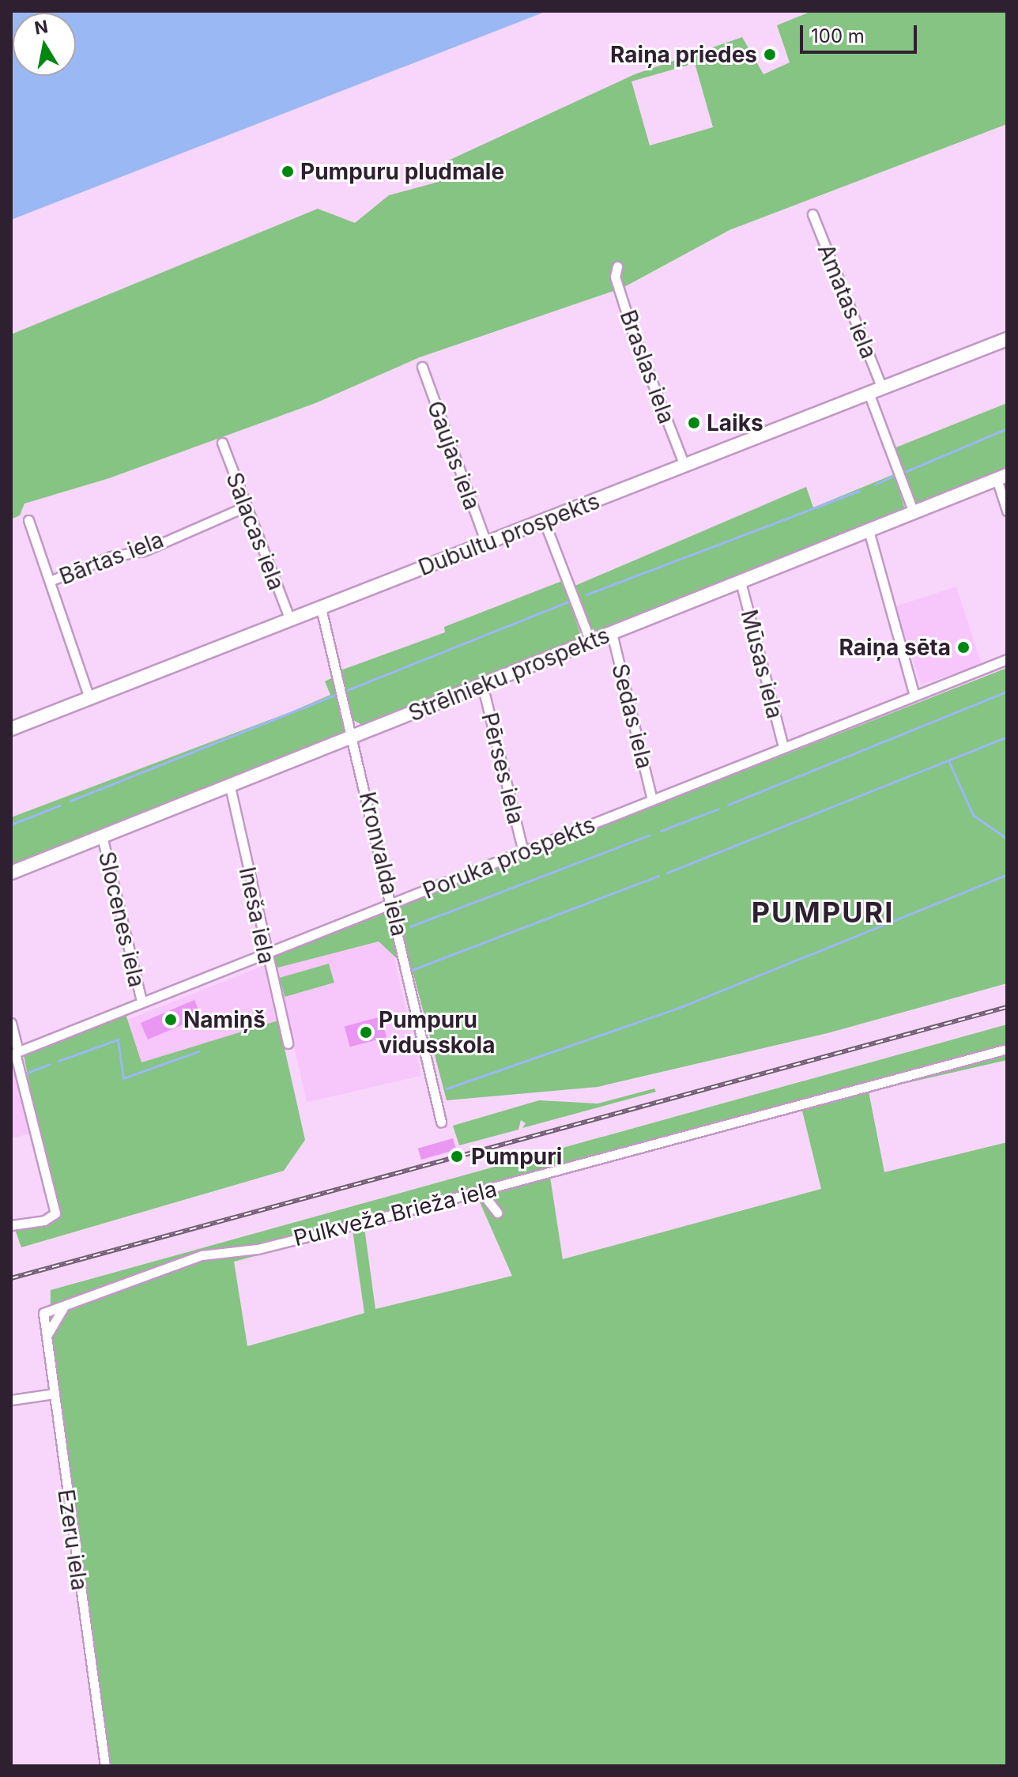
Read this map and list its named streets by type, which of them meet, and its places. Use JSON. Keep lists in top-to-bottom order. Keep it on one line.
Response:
{"streets":{"main road":["Dubultu prospekts","Strēlnieku prospekts"],"street":["Amatas iela","Braslas iela","Gaujas iela","Salacas iela","Bārtas iela","Mūsas iela","Sedas iela","Pērses iela","Poruka prospekts","Kronvalda iela","Ineša iela","Slocenes iela","Pulkveža Brieža iela","Ezeru iela"]},"crossings":[["Amatas iela","Dubultu prospekts"],["Amatas iela","Strēlnieku prospekts"],["Braslas iela","Dubultu prospekts"],["Gaujas iela","Dubultu prospekts"],["Salacas iela","Dubultu prospekts"],["Salacas iela","Bārtas iela"],["Dubultu prospekts","Sedas iela"],["Dubultu prospekts","Kronvalda iela"],["Mūsas iela","Strēlnieku prospekts"],["Mūsas iela","Poruka prospekts"],["Strēlnieku prospekts","Sedas iela"],["Strēlnieku prospekts","Pērses iela"],["Strēlnieku prospekts","Kronvalda iela"],["Strēlnieku prospekts","Ineša iela"],["Strēlnieku prospekts","Slocenes iela"],["Sedas iela","Poruka prospekts"],["Pērses iela","Poruka prospekts"],["Poruka prospekts","Kronvalda iela"],["Poruka prospekts","Ineša iela"],["Poruka prospekts","Slocenes iela"],["Pulkveža Brieža iela","Ezeru iela"]],"districts":["PUMPURI"],"places":["Raiņa priedes","Pumpuru pludmale","Laiks","Raiņa sēta","Namiņš","Pumpuru vidusskola","Pumpuri"],"scale_bar":"100 m","north":"top"}
